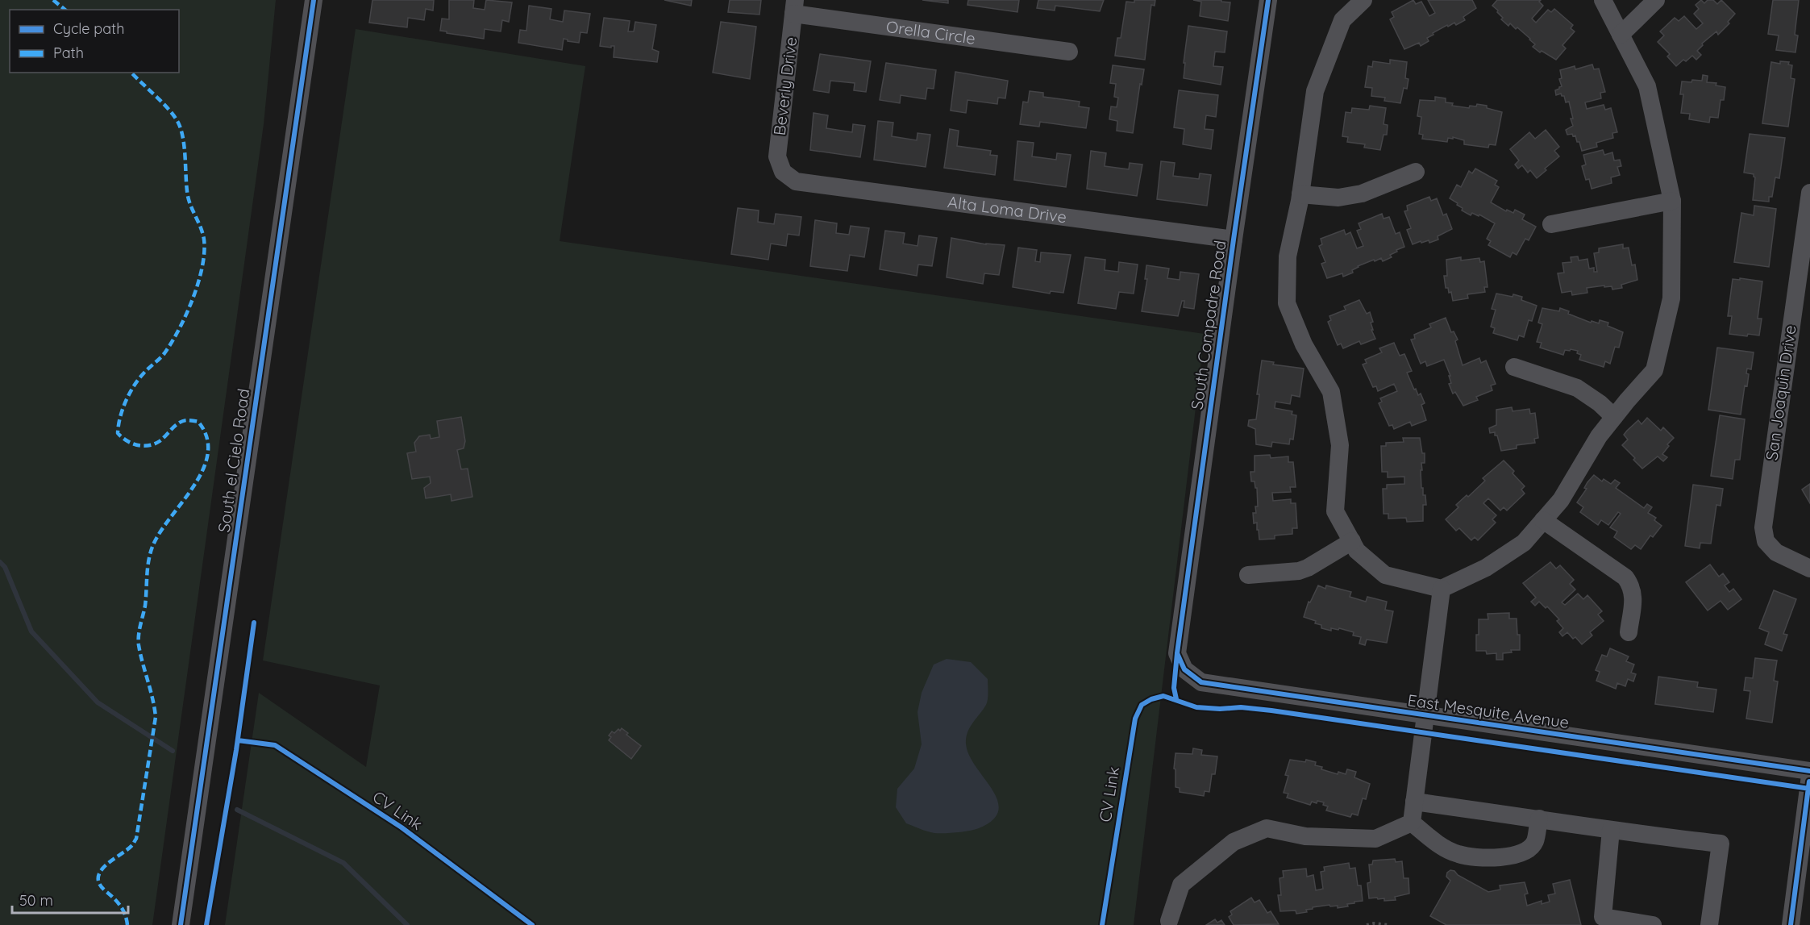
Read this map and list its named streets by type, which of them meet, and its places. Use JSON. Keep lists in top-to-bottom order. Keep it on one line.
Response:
{"streets":{"street":["Orella Circle","Beverly Drive","Alta Loma Drive","South Compadre Road","San Joaquin Drive","South el Cielo Road","East Mesquite Avenue"],"cycle path":["CV Link"]},"crossings":[["Orella Circle","Beverly Drive"],["Beverly Drive","Alta Loma Drive"],["Alta Loma Drive","South Compadre Road"],["South Compadre Road","East Mesquite Avenue"]],"legend":["Cycle path","Path"],"scale_bar":"50 m"}
